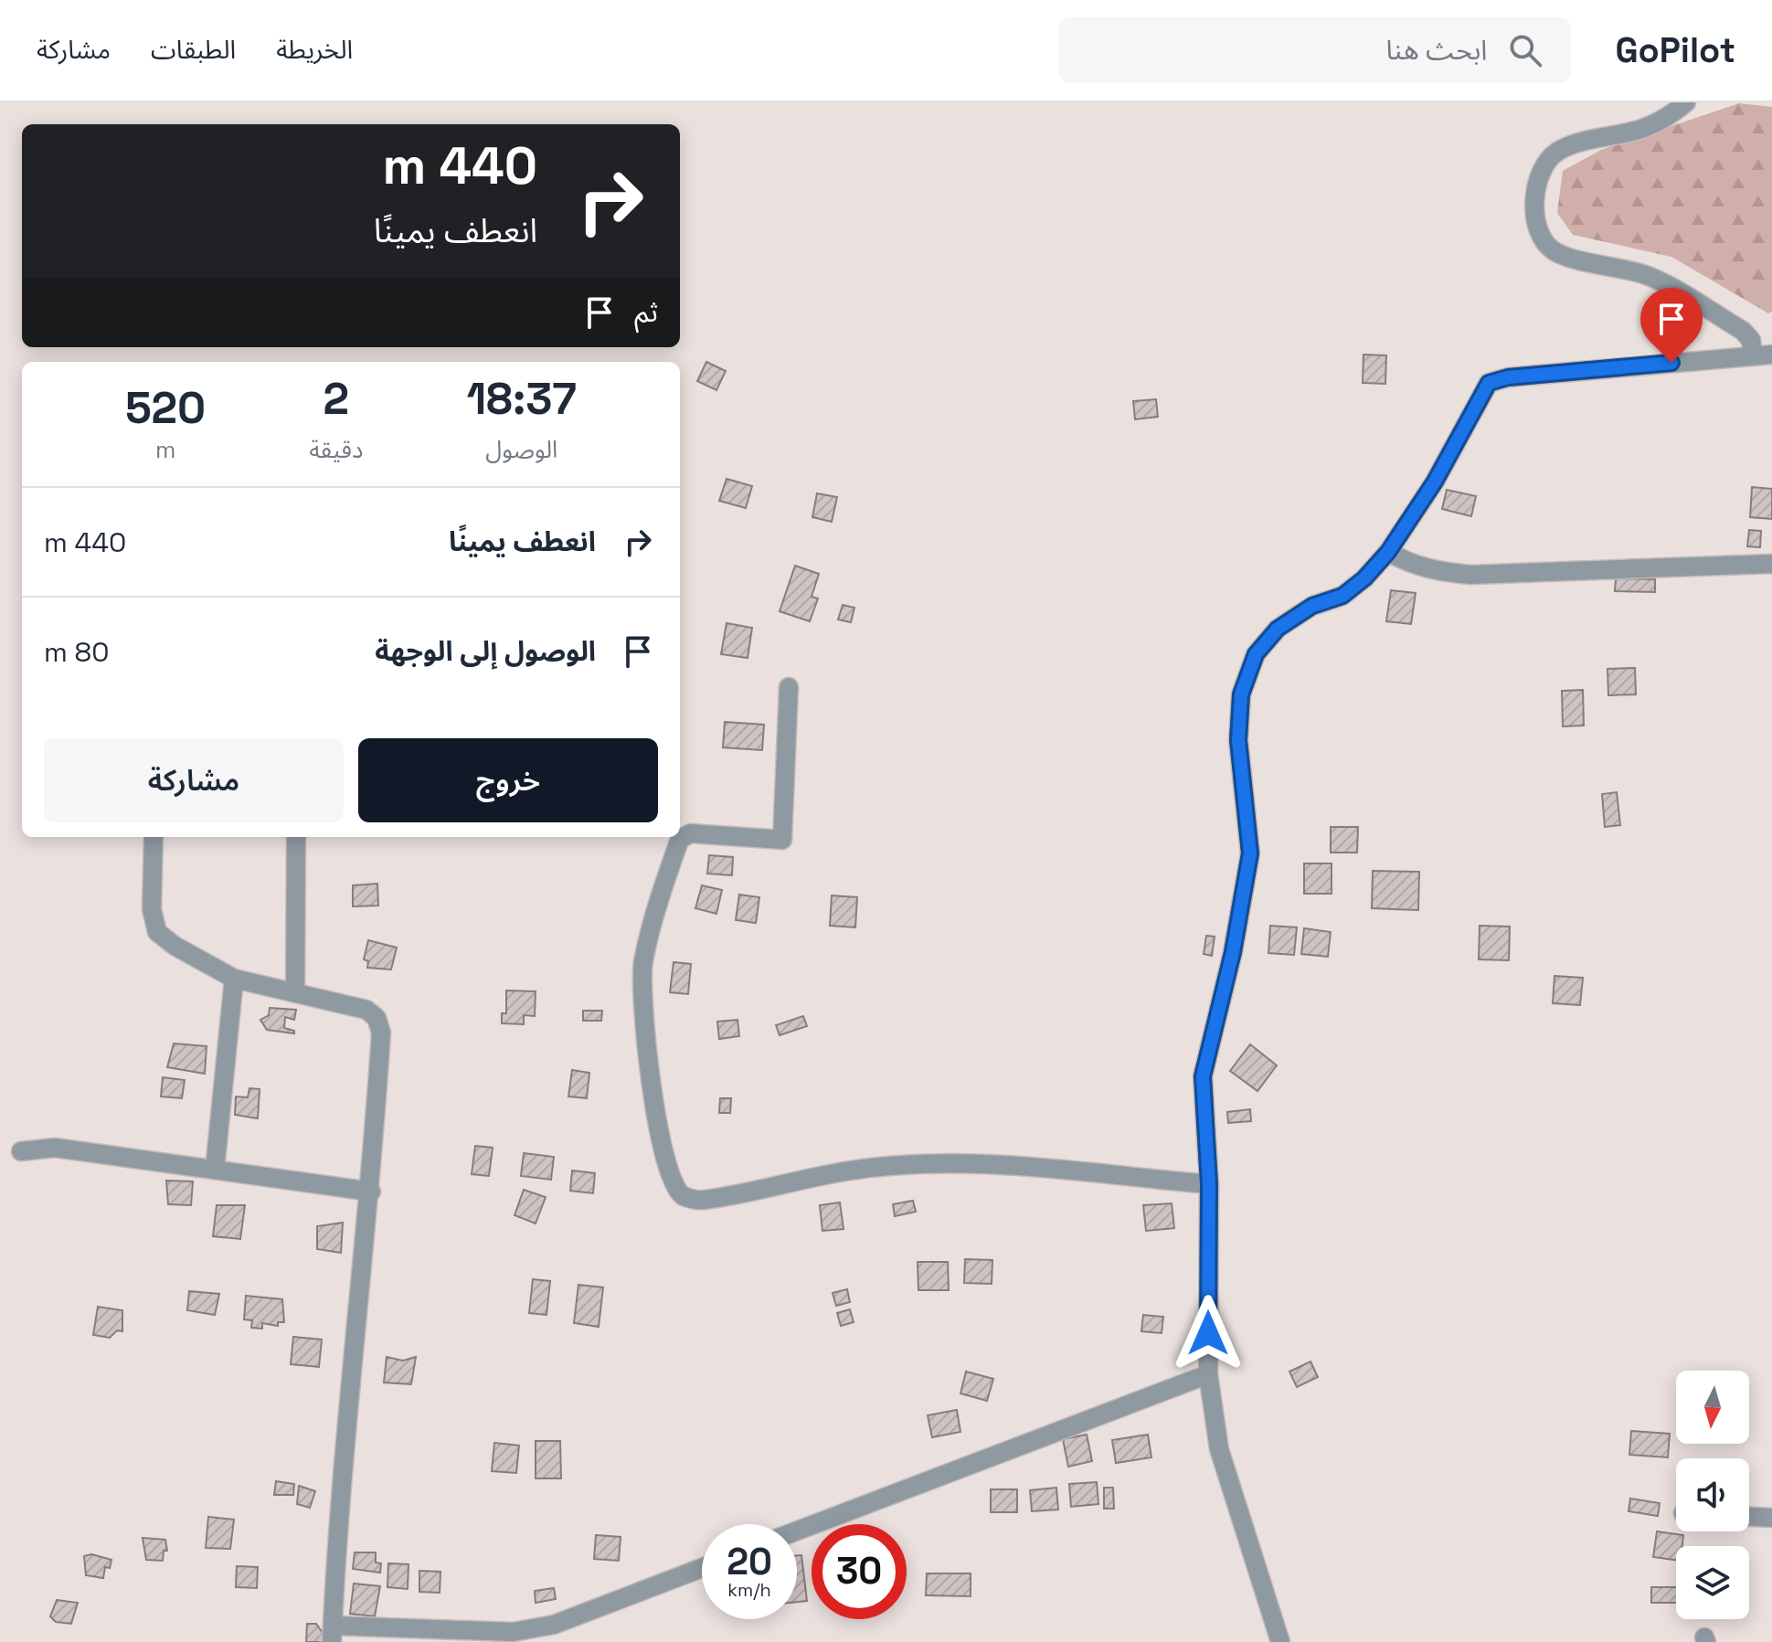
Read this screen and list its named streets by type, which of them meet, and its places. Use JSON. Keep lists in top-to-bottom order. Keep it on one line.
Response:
{"north":"bottom","page":{"header":"GoPilot","search":"ابحث هنا","nav":["الخريطة","الطبقات","مشاركة"],"turn":["440 m","انعطف يمينًا"],"then":"ثم","eta":["18:37","الوصول","2","دقيقة","520","m"],"list":[{"name":"انعطف يمينًا","value":"440 m"},{"name":"الوصول إلى الوجهة","value":"80 m"}],"buttons":["خروج","مشاركة"],"speed":"20 km/h","limit":"30"}}
